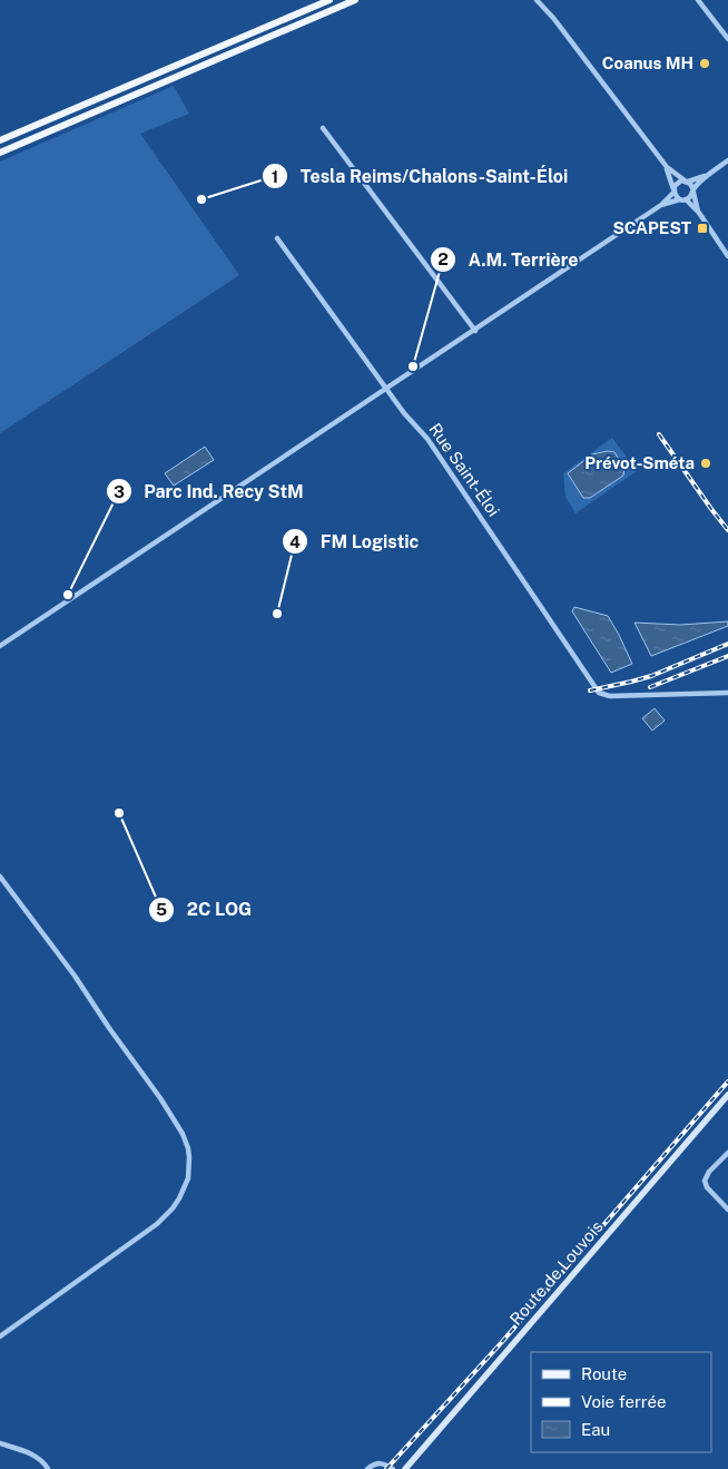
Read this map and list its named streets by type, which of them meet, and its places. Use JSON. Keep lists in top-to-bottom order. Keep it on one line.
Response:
{"streets":{"street":["Rue Saint-Éloi","Route de Louvois"]},"places":{"other":["Coanus MH","Tesla Reims/Chalons-Saint-Éloi","A.M. Terrière","Prévot-Sméta","Parc Ind. Recy StM","FM Logistic","2C LOG"],"transit":["SCAPEST"]},"legend":["Route","Voie ferrée","Eau"]}
